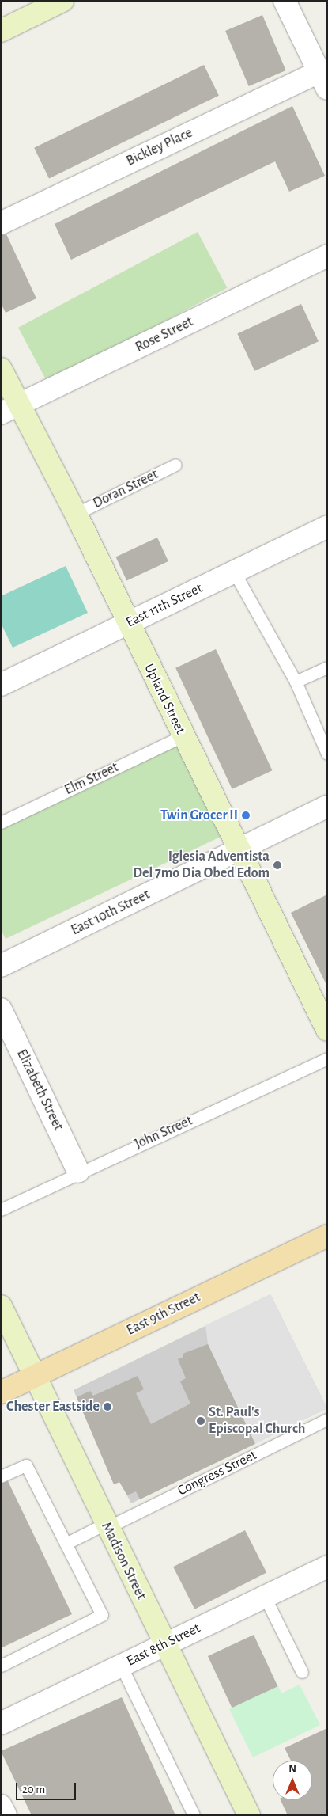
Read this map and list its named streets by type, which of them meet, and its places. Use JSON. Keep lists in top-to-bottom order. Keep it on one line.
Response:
{"streets":{"main road":["East 9th Street"],"street":["Bickley Place","Rose Street","East 11th Street","Upland Street","East 10th Street","Elizabeth Street","Madison Street","East 8th Street"],"lane":["Doran Street","Elm Street","John Street","Congress Street"]},"crossings":[["Rose Street","Upland Street"],["Doran Street","Upland Street"],["East 11th Street","Upland Street"],["Upland Street","Elm Street"],["Upland Street","East 10th Street"],["Elizabeth Street","John Street"],["East 9th Street","Madison Street"],["Congress Street","Madison Street"],["Madison Street","East 8th Street"]],"places":["Twin Grocer II","Iglesia Adventista Del 7mo Dia Obed Edom","Chester Eastside","St. Paul's Episcopal Church"],"scale_bar":"20 m","north":"top"}
